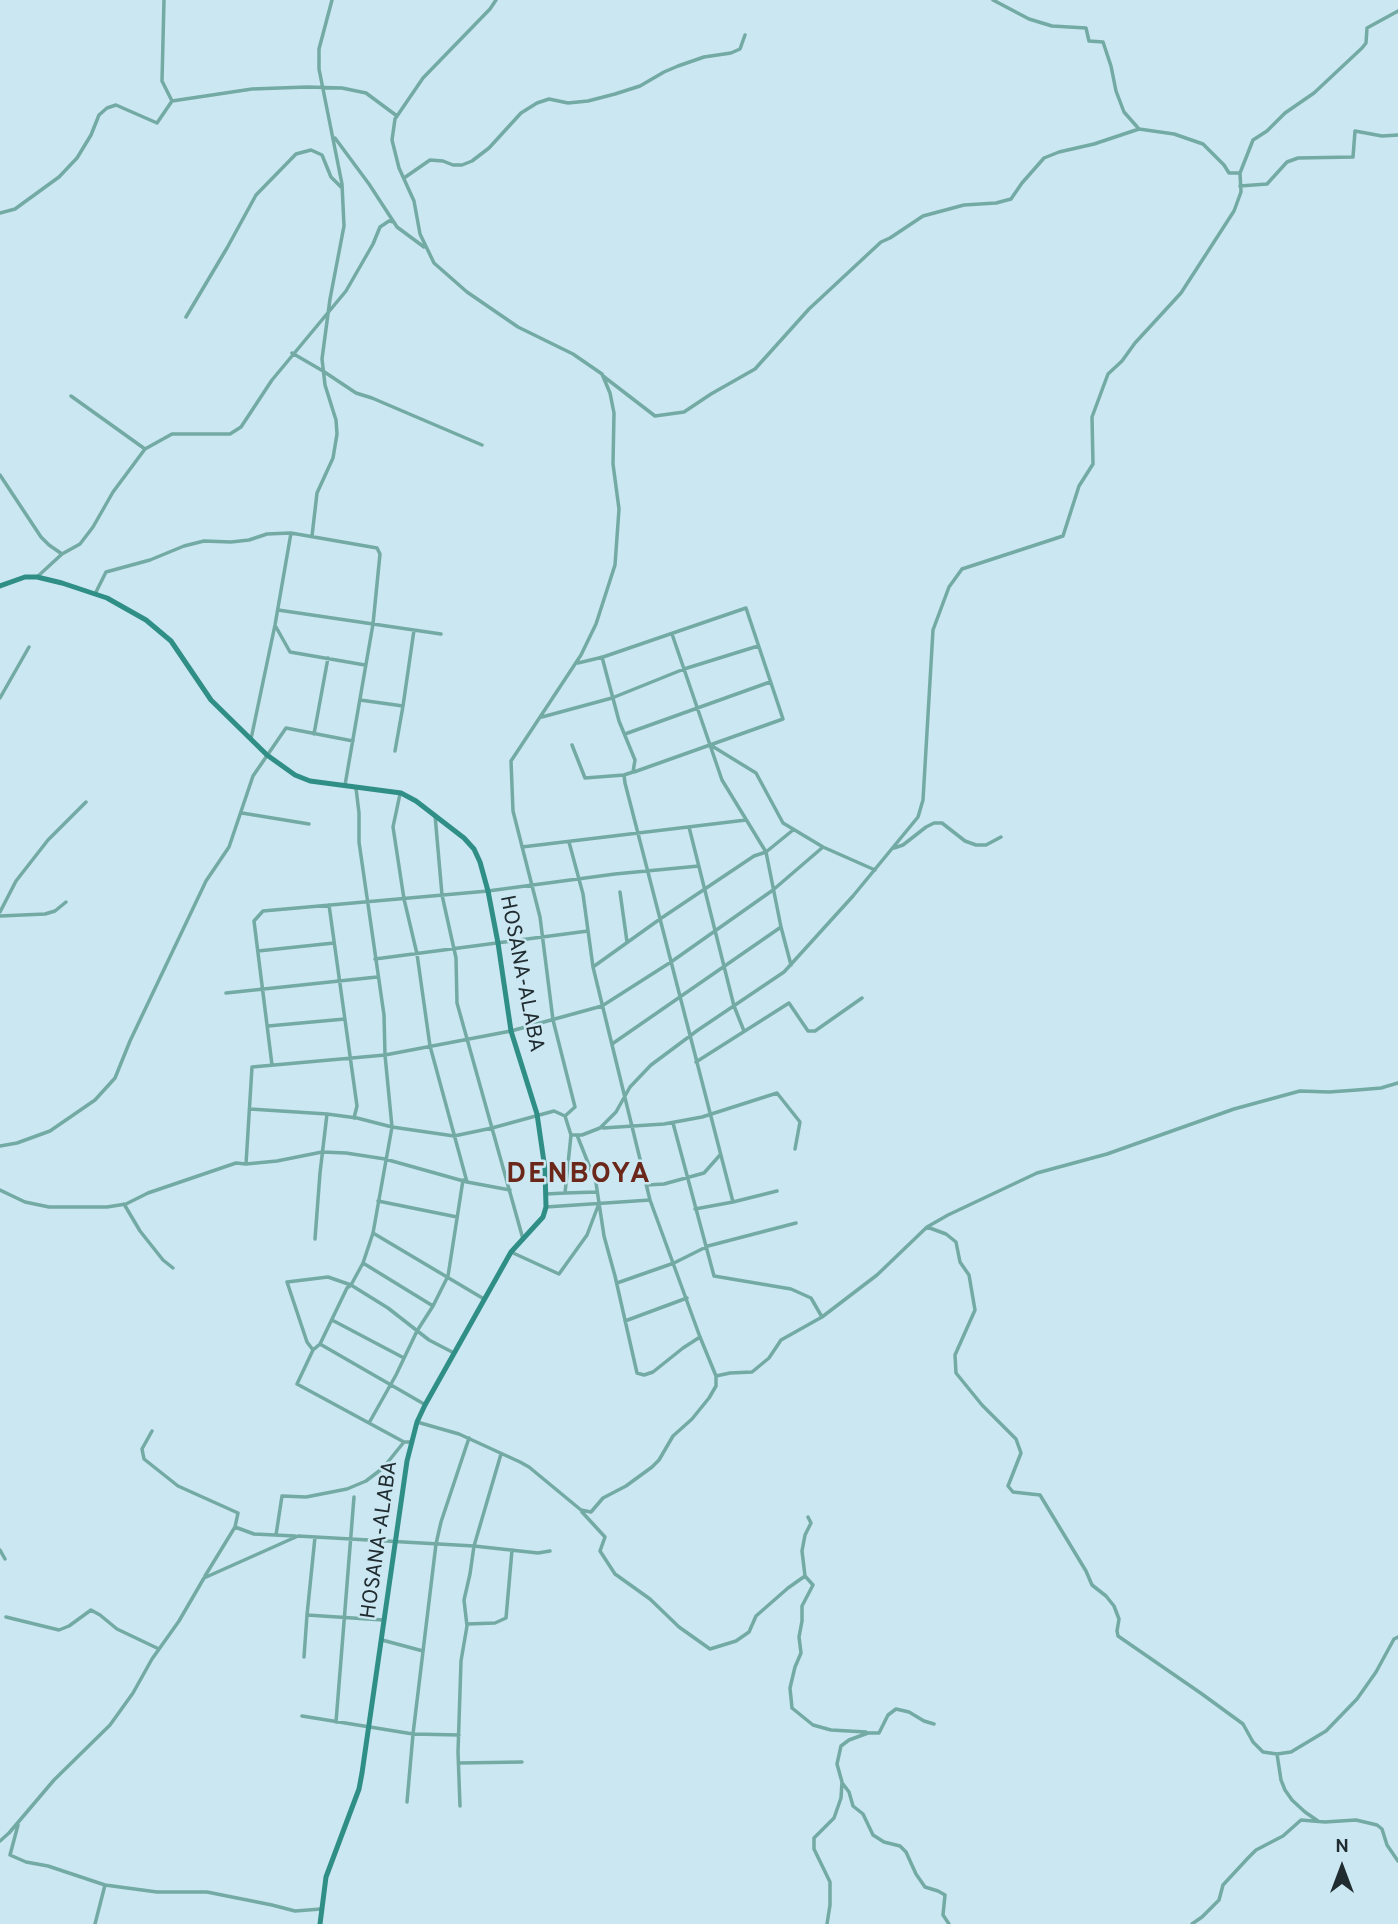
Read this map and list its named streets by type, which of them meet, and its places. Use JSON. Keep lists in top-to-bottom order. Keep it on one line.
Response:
{"streets":{"main road":["HOSANA-ALABA"]},"districts":["DENBOYA"],"north":"top"}
